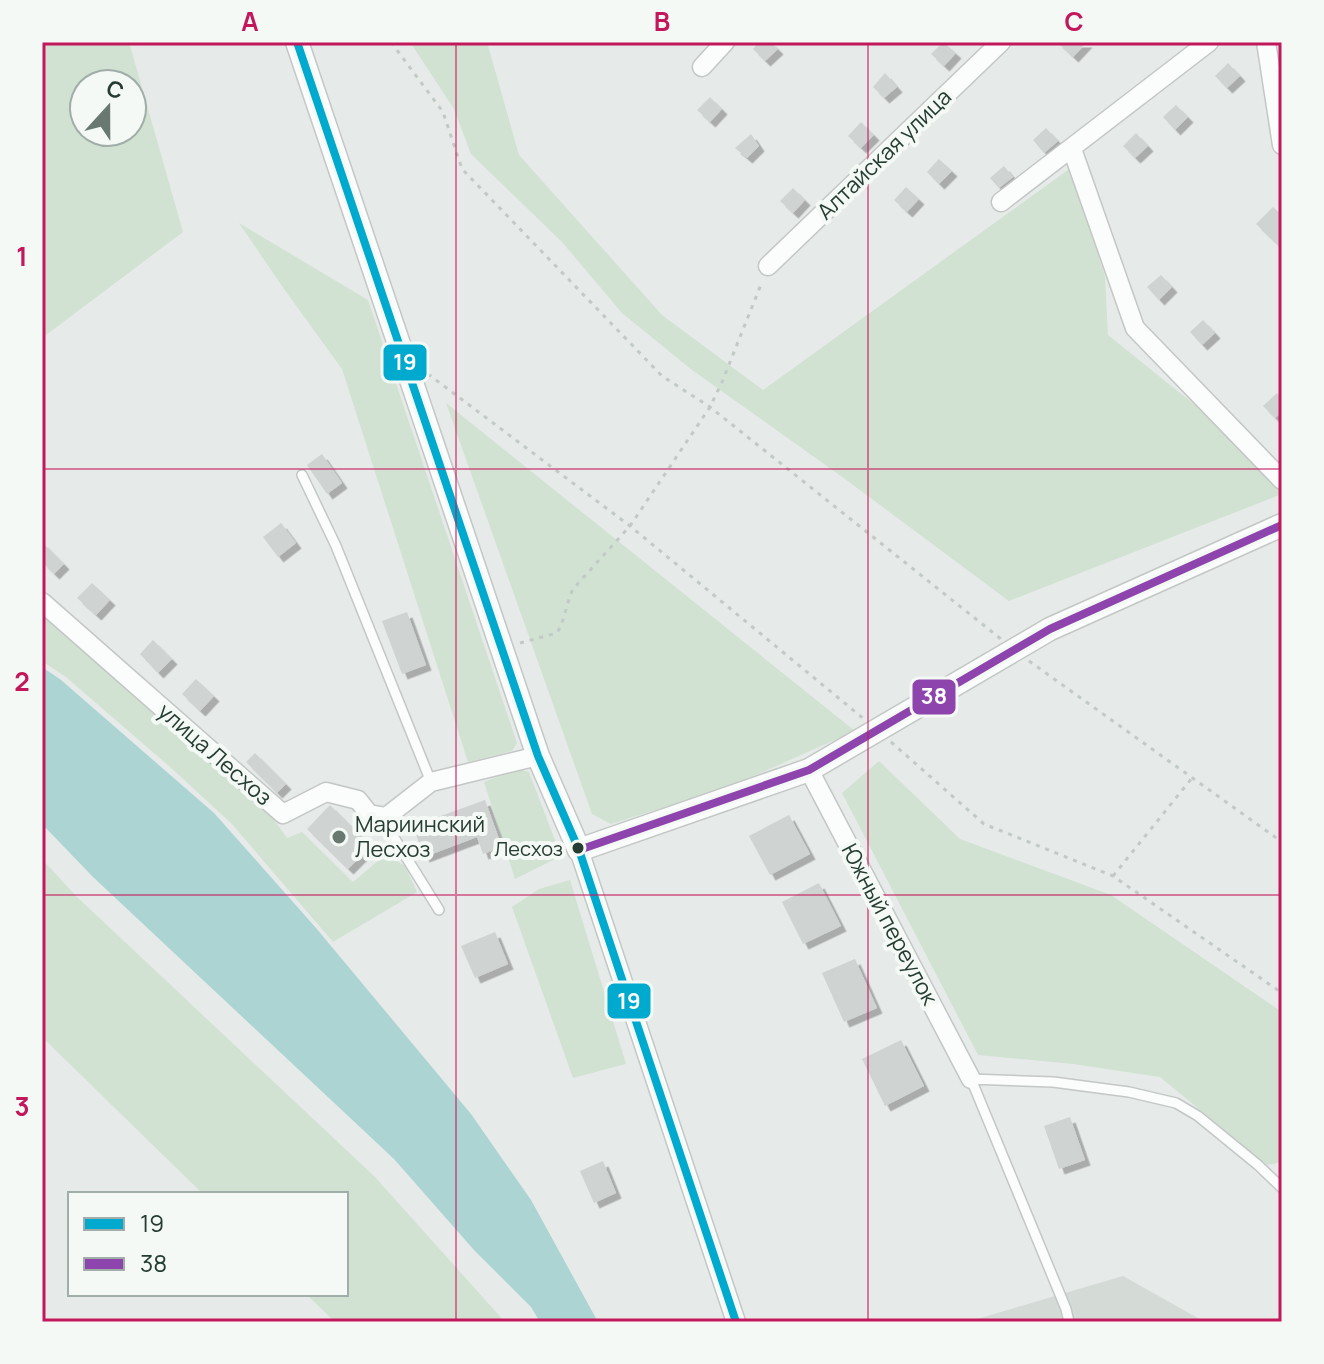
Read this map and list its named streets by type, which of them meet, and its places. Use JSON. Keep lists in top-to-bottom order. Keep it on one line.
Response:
{"streets":{"street":["Алтайская улица","улица Лесхоз","Южный переулок"]},"places":["Мариинский Лесхоз","Лесхоз"],"lines":["transit line 19","transit line 38"],"legend":["19","38"],"north":"top","grid":{"columns":["A","B","C"],"rows":["1","2","3"]}}
